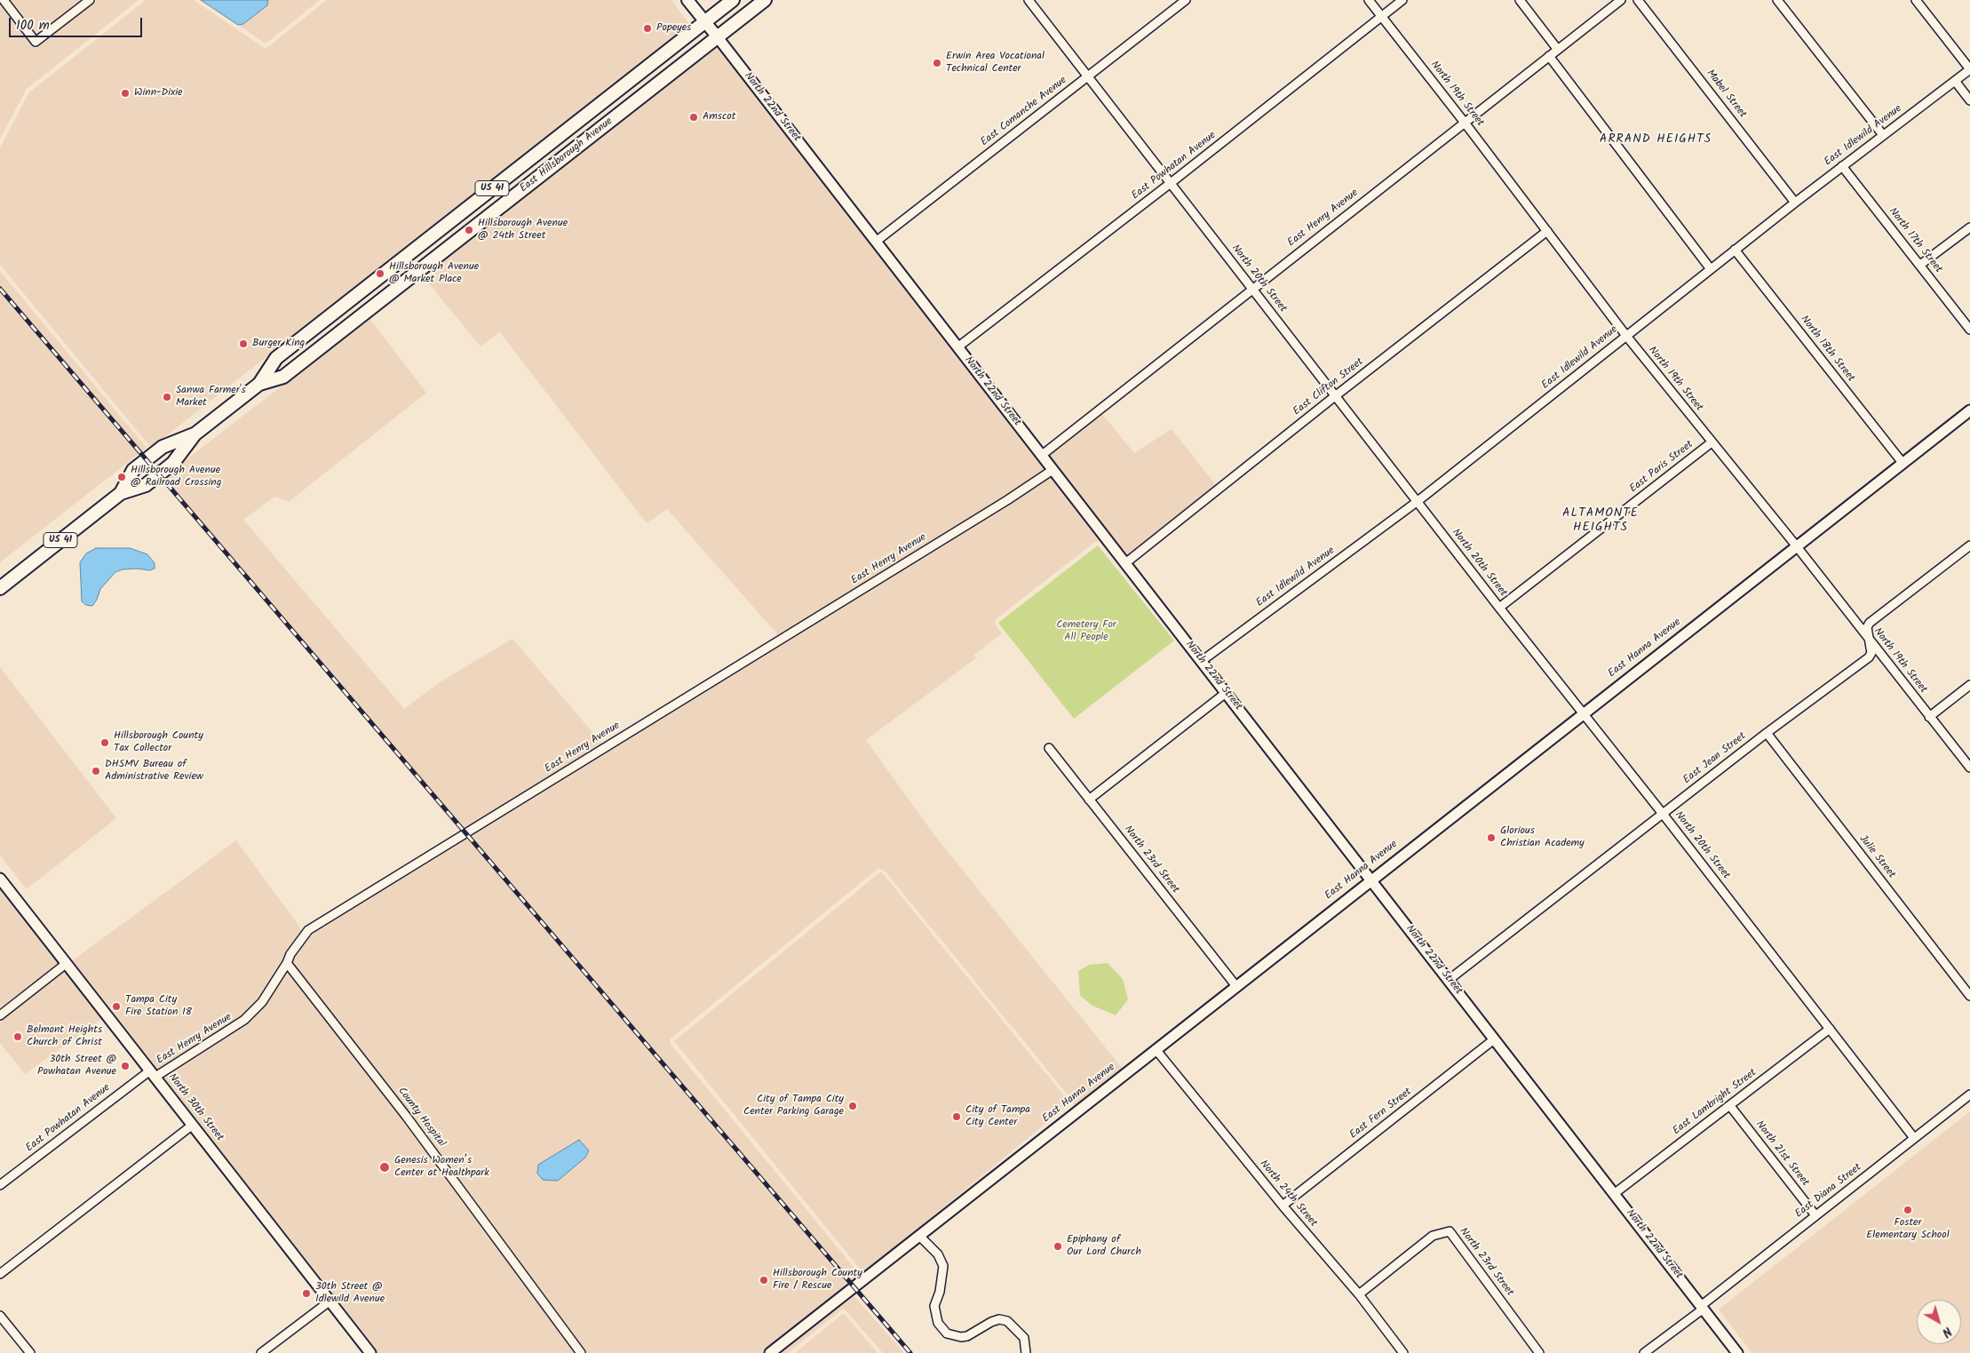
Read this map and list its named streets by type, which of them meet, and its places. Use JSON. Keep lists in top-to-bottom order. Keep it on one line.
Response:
{"streets":{"main road":["North 22nd Street","East Hillsborough Avenue","US 41"],"street":["North 19th Street","Mabel Street","East Comanche Avenue","East Idlewild Avenue","East Powhatan Avenue","East Henry Avenue","North 17th Street","North 20th Street","North 18th Street","East Clifton Street","East Paris Street","East Hanna Avenue","East Jean Street","Julie Street","North 23rd Street","East Lambright Street","North 30th Street","East Fern Street","County Hospital","North 21st Street","East Diana Street","North 24th Street"]},"crossings":[["North 19th Street","East Idlewild Avenue"],["North 19th Street","East Powhatan Avenue"],["North 19th Street","East Henry Avenue"],["North 19th Street","East Clifton Street"],["North 19th Street","East Paris Street"],["North 19th Street","East Hanna Avenue"],["North 19th Street","East Jean Street"],["Mabel Street","East Idlewild Avenue"],["North 22nd Street","East Comanche Avenue"],["North 22nd Street","East Idlewild Avenue"],["North 22nd Street","East Hillsborough Avenue"],["North 22nd Street","East Powhatan Avenue"],["North 22nd Street","East Henry Avenue"],["North 22nd Street","East Clifton Street"],["North 22nd Street","East Hanna Avenue"],["North 22nd Street","East Jean Street"],["North 22nd Street","East Lambright Street"],["North 22nd Street","East Fern Street"],["North 22nd Street","East Diana Street"],["East Comanche Avenue","North 20th Street"],["East Idlewild Avenue","North 17th Street"],["East Idlewild Avenue","North 20th Street"],["East Idlewild Avenue","North 18th Street"],["East Powhatan Avenue","East Henry Avenue"],["East Powhatan Avenue","North 20th Street"],["East Powhatan Avenue","North 30th Street"],["East Henry Avenue","North 20th Street"],["East Henry Avenue","North 30th Street"],["East Henry Avenue","County Hospital"],["North 20th Street","East Clifton Street"],["North 20th Street","East Paris Street"],["North 20th Street","East Hanna Avenue"],["North 20th Street","East Jean Street"],["North 20th Street","East Lambright Street"],["North 20th Street","East Diana Street"],["North 18th Street","East Hanna Avenue"],["East Hanna Avenue","North 23rd Street"],["East Hanna Avenue","North 24th Street"],["East Jean Street","Julie Street"],["North 23rd Street","North 24th Street"],["East Lambright Street","North 21st Street"],["East Fern Street","North 24th Street"],["North 21st Street","East Diana Street"]],"districts":["ARRAND HEIGHTS","ALTAMONTE HEIGHTS"],"parks":["Cemetery For All People"],"places":["Popeyes","Erwin Area Vocational Technical Center","Winn-Dixie","Amscot","Hillsborough Avenue @ 24th Street","Hillsborough Avenue @ Market Place","Burger King","Sanwa Farmer's Market","Hillsborough Avenue @ Railroad Crossing","Hillsborough County Tax Collector","DHSMV Bureau of Administrative Review","Glorious Christian Academy","Tampa City Fire Station 18","Belmont Heights Church of Christ","30th Street @ Powhatan Avenue","City of Tampa City Center Parking Garage","City of Tampa City Center","Genesis Women’s Center at Healthpark","Foster Elementary School","Epiphany of Our Lord Church","Hillsborough County Fire / Rescue","30th Street @ Idlewild Avenue"],"scale_bar":"100 m","north":"bottom right"}
